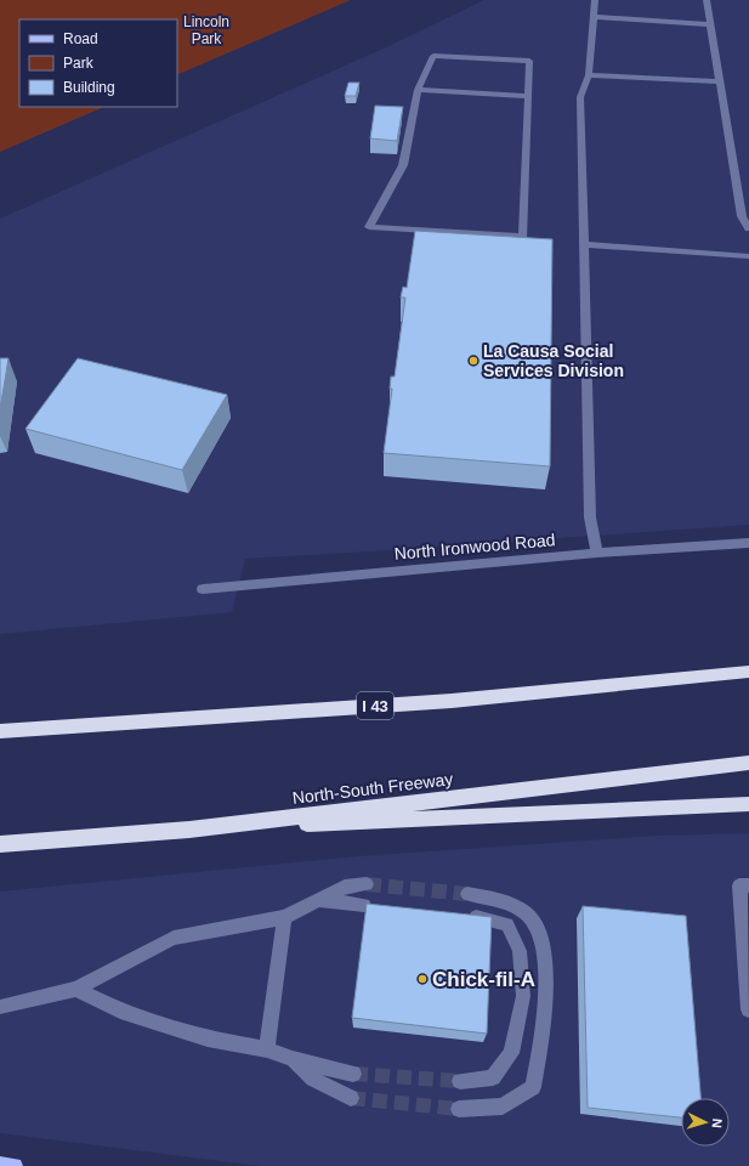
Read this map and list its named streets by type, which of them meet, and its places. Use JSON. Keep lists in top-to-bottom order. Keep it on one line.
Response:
{"streets":{"highway":["I 43","North-South Freeway"],"street":["North Ironwood Road"]},"parks":["Lincoln Park"],"places":["La Causa Social Services Division","Chick-fil-A"],"legend":["Road","Park","Building"],"north":"right"}
